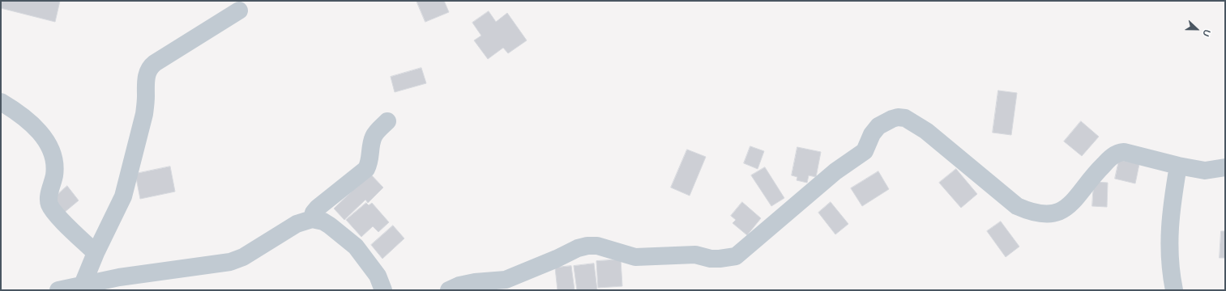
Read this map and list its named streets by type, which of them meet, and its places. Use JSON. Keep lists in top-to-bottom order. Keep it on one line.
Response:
{"north":"right"}
